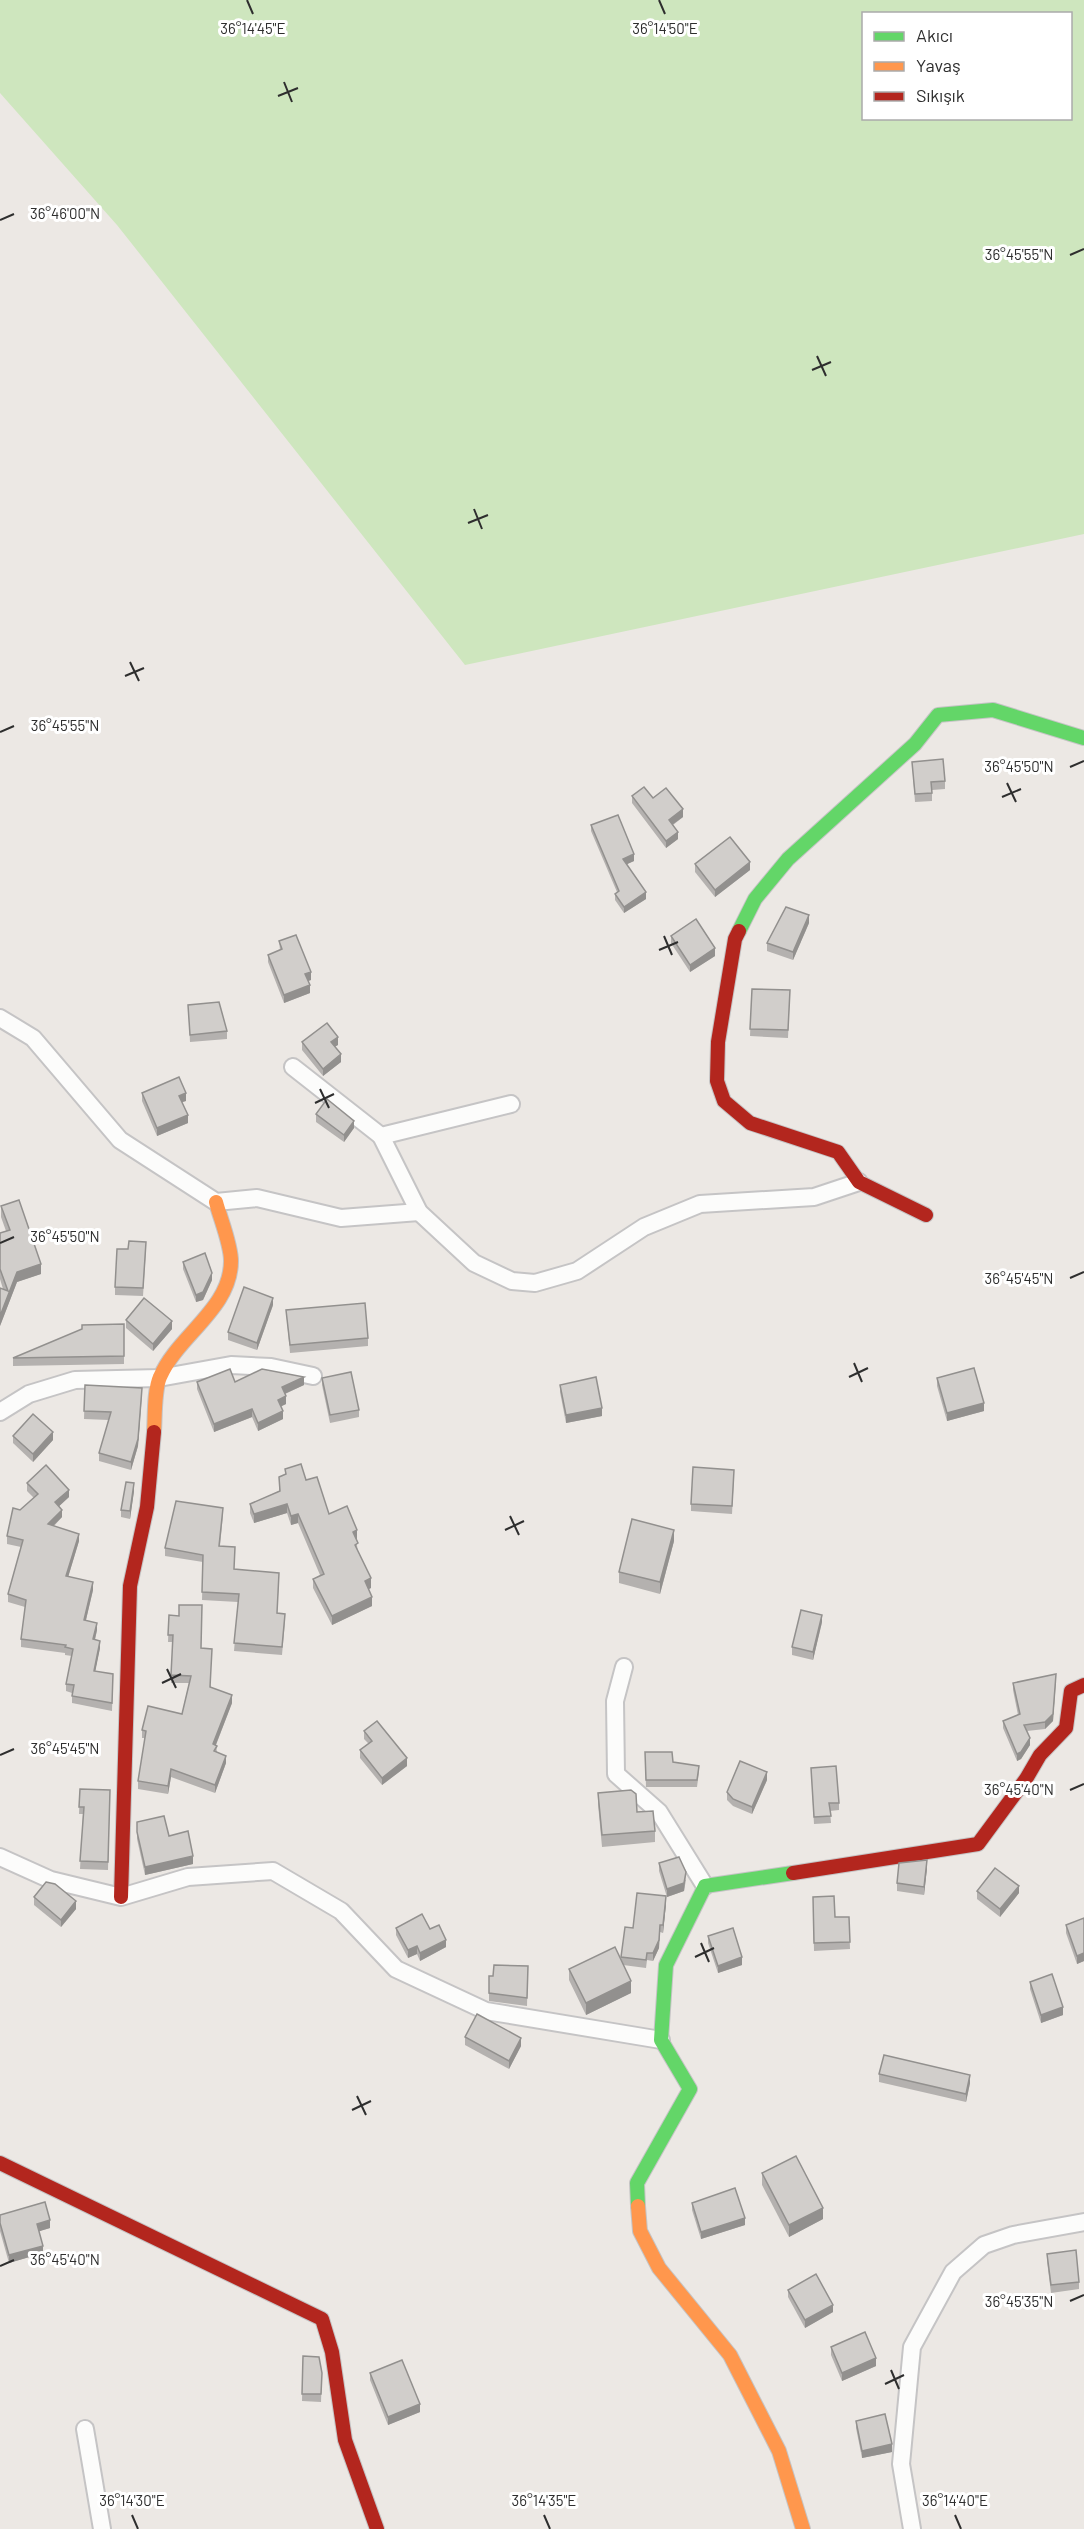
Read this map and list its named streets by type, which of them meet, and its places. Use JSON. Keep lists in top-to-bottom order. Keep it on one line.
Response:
{"legend":["Akıcı","Yavaş","Sıkışık"],"coordinates":["36°14'45\"E","36°14'50\"E","36°46'00\"N","36°45'55\"N","36°45'50\"N","36°45'45\"N","36°45'40\"N","36°45'35\"N","36°14'30\"E","36°14'35\"E","36°14'40\"E"]}
